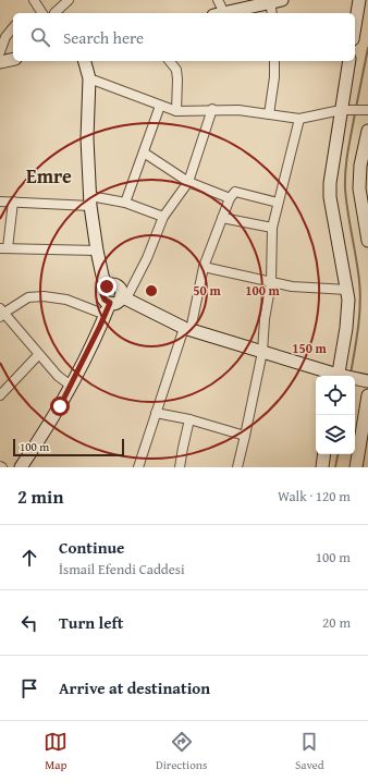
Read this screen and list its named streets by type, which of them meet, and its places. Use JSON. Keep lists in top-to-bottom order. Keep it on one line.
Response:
{"districts":["Emre"],"scale_bar":"100 m","page":{"search":"Search here","scale":"100 m","heading":["2 min","Walk · 120 m"],"list":[["Continue","İsmail Efendi Caddesi","100 m"],["Turn left","20 m"],"Arrive at destination"],"nav":["Map","Directions","Saved"]},"rings":["50 m","100 m","150 m"]}
